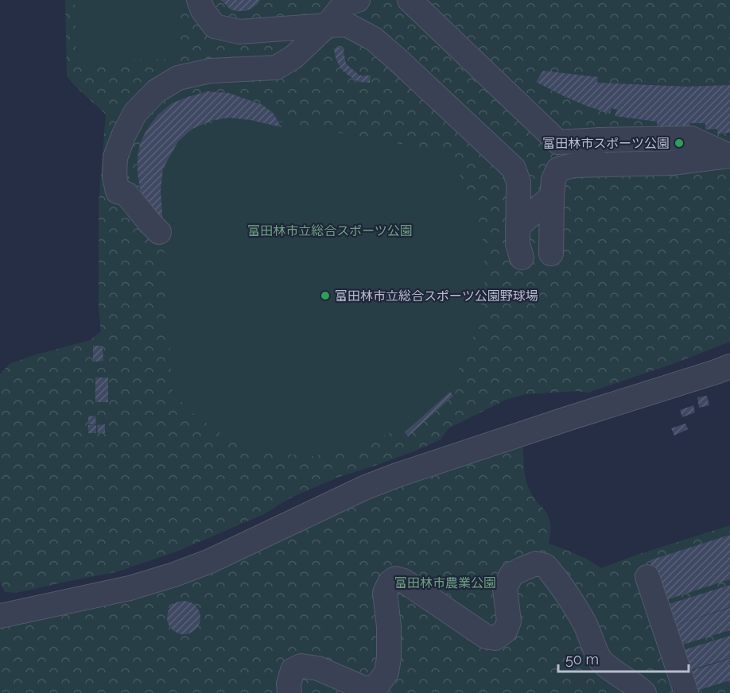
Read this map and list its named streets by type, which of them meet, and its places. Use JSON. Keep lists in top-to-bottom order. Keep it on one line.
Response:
{"parks":["富田林市立総合スポーツ公園","富田林市農業公園"],"places":["富田林市スポーツ公園","富田林市立総合スポーツ公園野球場"],"scale_bar":"50 m"}
